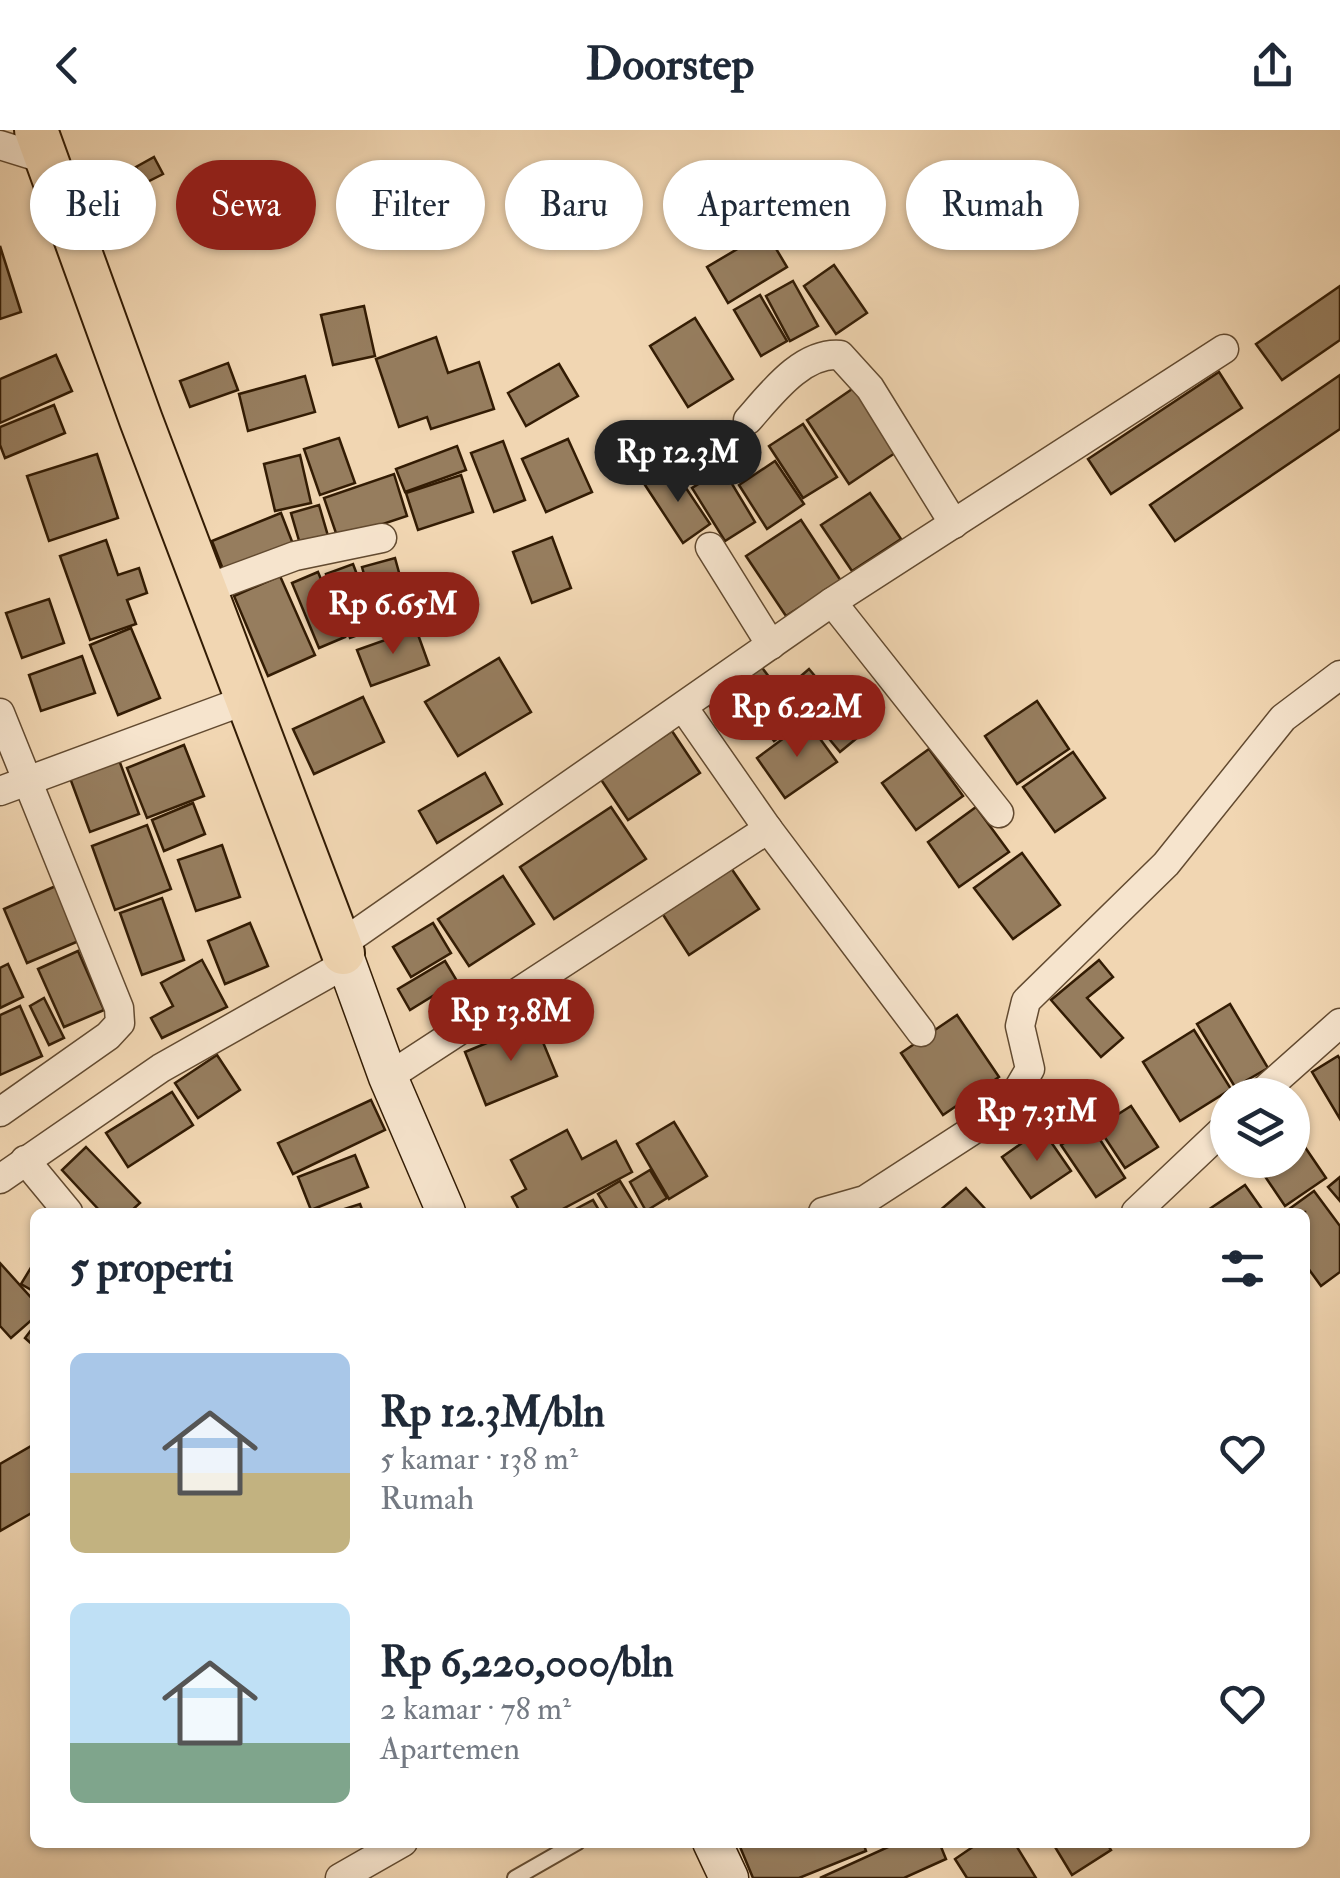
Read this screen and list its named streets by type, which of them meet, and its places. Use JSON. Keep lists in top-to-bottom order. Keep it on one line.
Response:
{"page":{"header":"Doorstep","chip":["Beli","Sewa","Filter","Baru","Apartemen","Rumah"],"price":["Rp 12.3M","Rp 6.65M","Rp 6.22M","Rp 13.8M","Rp 7.31M"],"heading":"5 properti","list":[{"name":"Rp 12.3M/bln","note":"5 kamar · 138 m² · Rumah"},{"name":"Rp 6,220,000/bln","note":"2 kamar · 78 m² · Apartemen"}]}}
